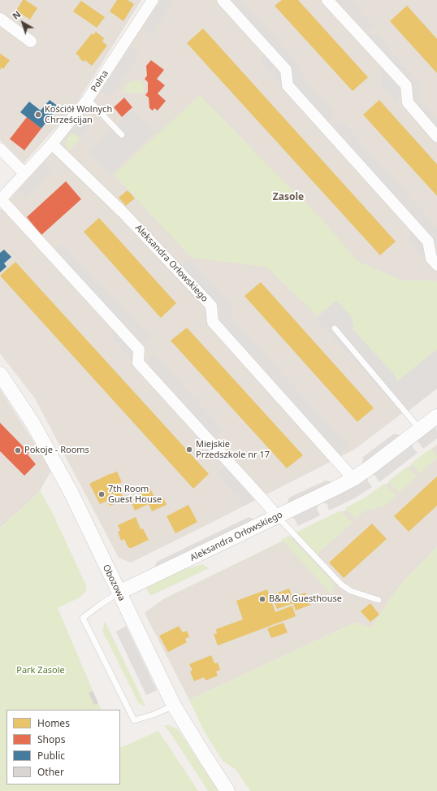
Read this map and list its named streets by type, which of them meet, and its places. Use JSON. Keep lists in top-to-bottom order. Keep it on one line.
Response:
{"streets":{"street":["Polna","Aleksandra Orłowskiego","Obozowa"]},"crossings":[["Polna","Aleksandra Orłowskiego"],["Aleksandra Orłowskiego","Obozowa"]],"districts":["Zasole"],"parks":["Park Zasole"],"places":["Kościół Wolnych Chrześcijan","Miejskie Przedszkole nr 17","Pokoje - Rooms","7th Room Guest House","B&M Guesthouse"],"legend":["Homes","Shops","Public","Other"],"north":"top left"}
